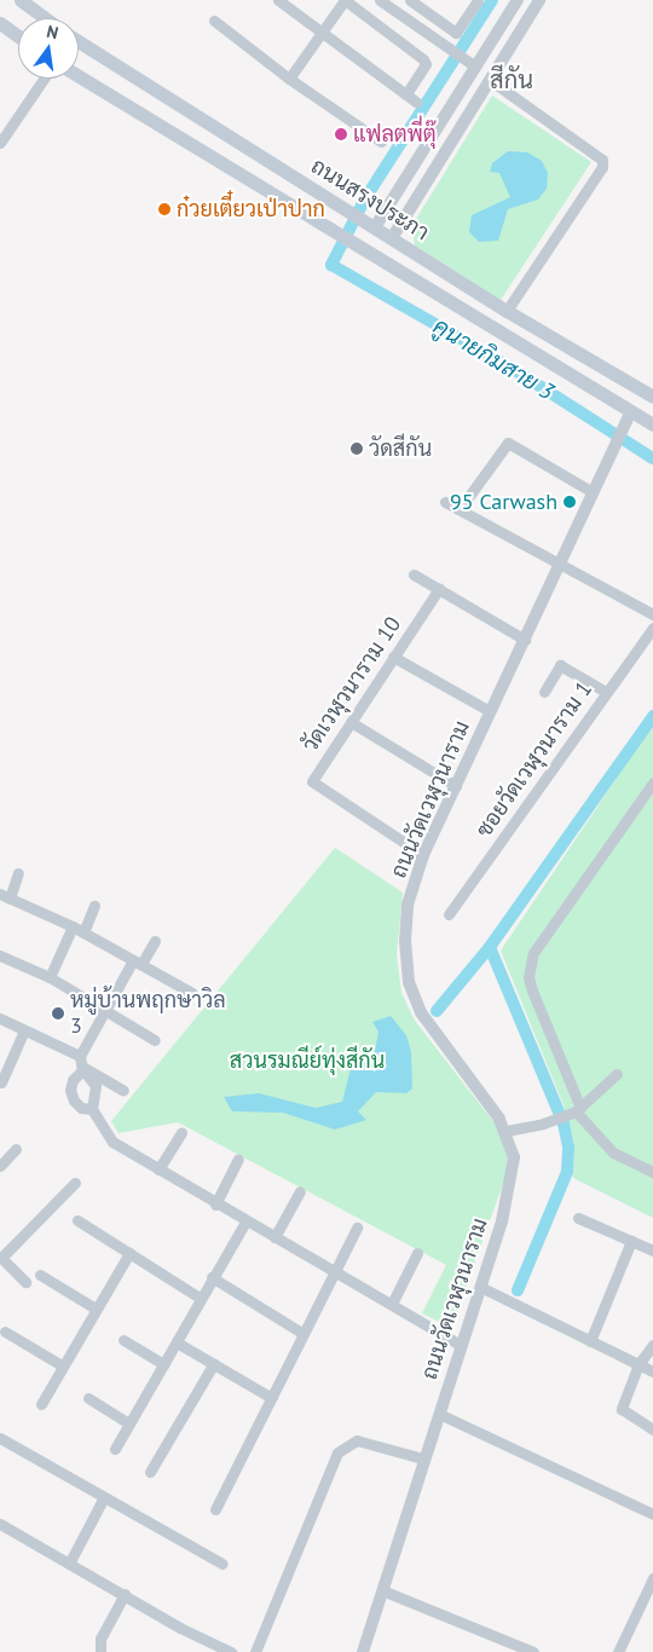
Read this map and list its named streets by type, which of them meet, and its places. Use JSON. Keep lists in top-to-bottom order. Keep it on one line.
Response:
{"streets":{"main road":["ถนนสรงประภา"],"street":["วัดเวฬุวนาราม 10","ซอยวัดเวฬุวนาราม 1","ถนนวัดเวฬุวนาราม"]},"crossings":[["ถนนสรงประภา","ถนนวัดเวฬุวนาราม"],["วัดเวฬุวนาราม 10","ถนนวัดเวฬุวนาราม"]],"districts":["สีกัน"],"water":["คูนายกิมสาย 3"],"parks":["สวนรมณีย์ทุ่งสีกัน"],"places":["แฟลตพี่ตุ๊","ก๋วยเตี๋ยวเป่าปาก","วัดสีกัน","95 Carwash","หมู่บ้านพฤกษาวิล 3"],"north":"top"}
